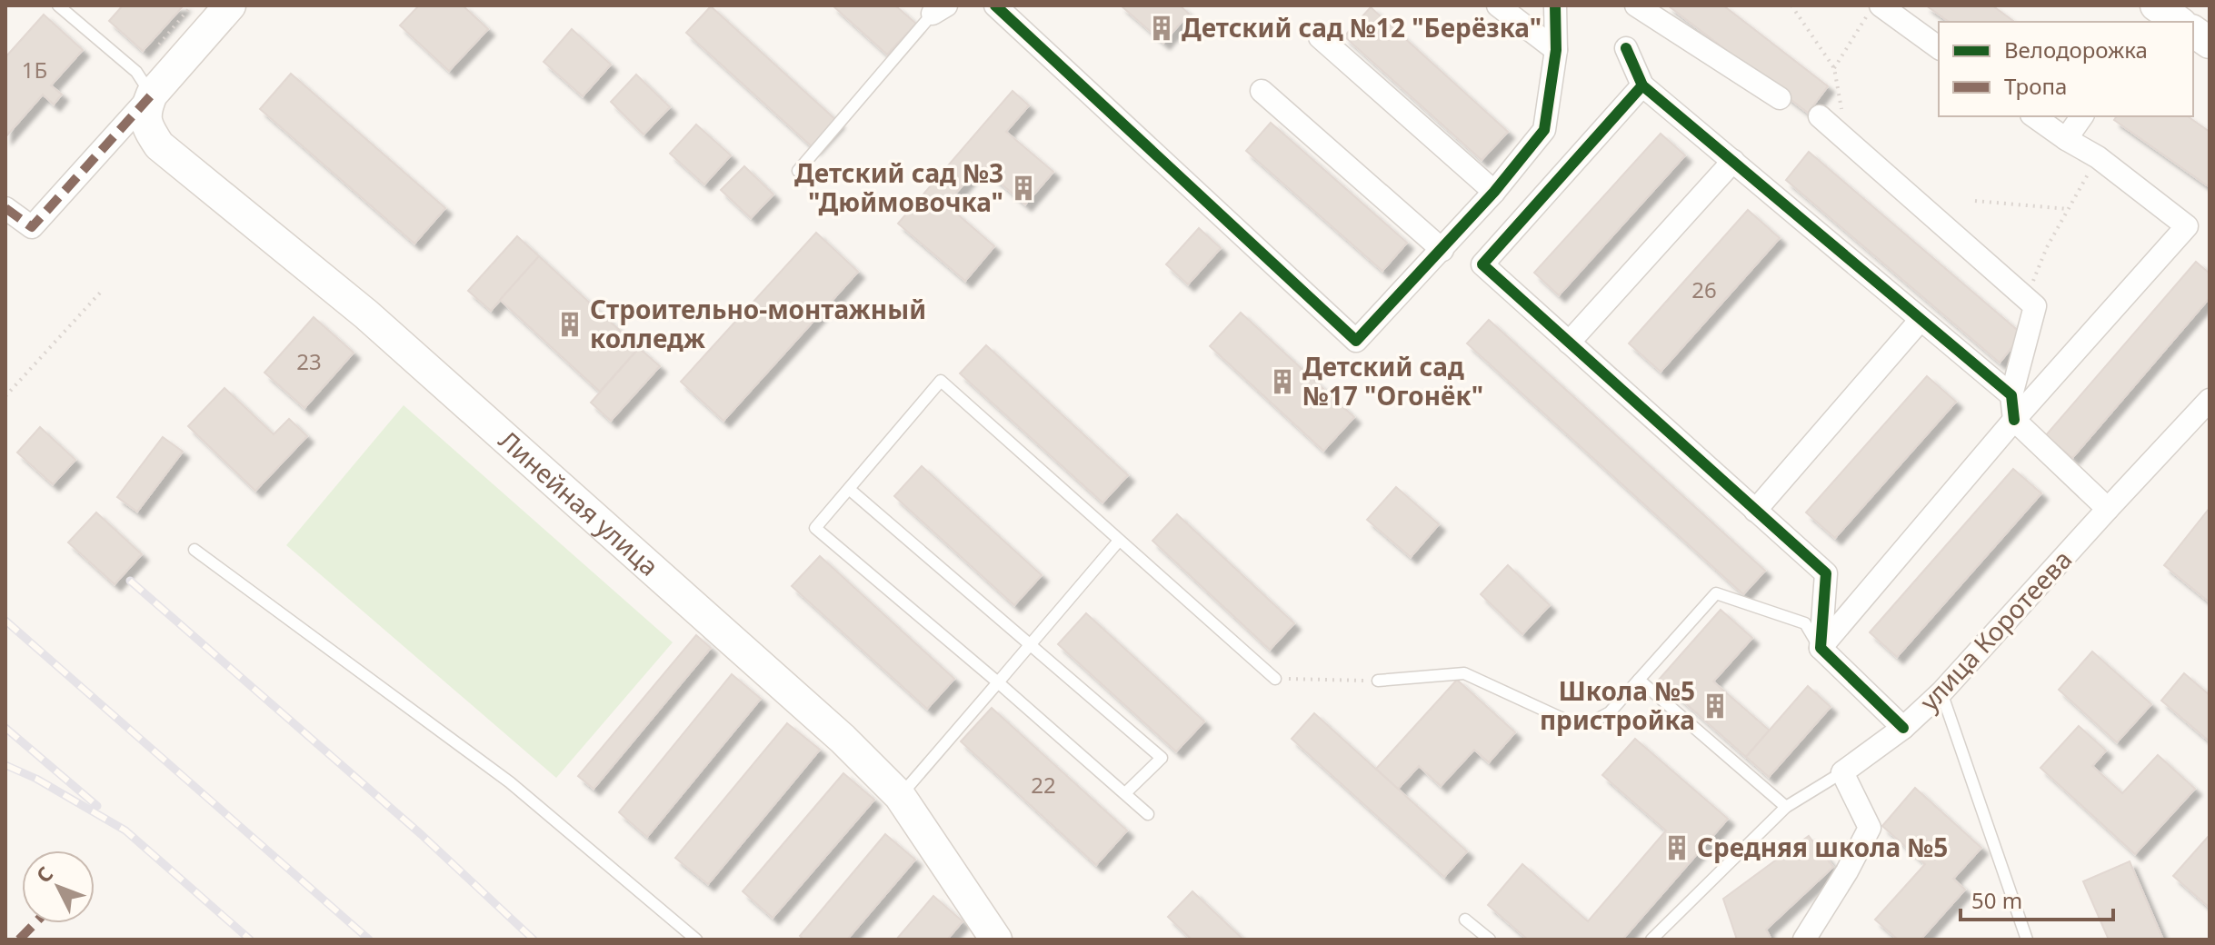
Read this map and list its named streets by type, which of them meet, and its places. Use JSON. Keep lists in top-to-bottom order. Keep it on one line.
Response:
{"streets":{"main road":["Линейная улица"],"street":["улица Коротеева"]},"places":{"building":["Детский сад №12 \"Берёзка\"","Детский сад №3 \"Дюймовочка\"","Строительно-монтажный колледж","Детский сад №17 \"Огонёк\"","Школа №5 пристройка","Средняя школа №5"]},"house_numbers":["1Б","26","23","22"],"legend":["Велодорожка","Тропа"],"scale_bar":"50 m","north":"top left"}
